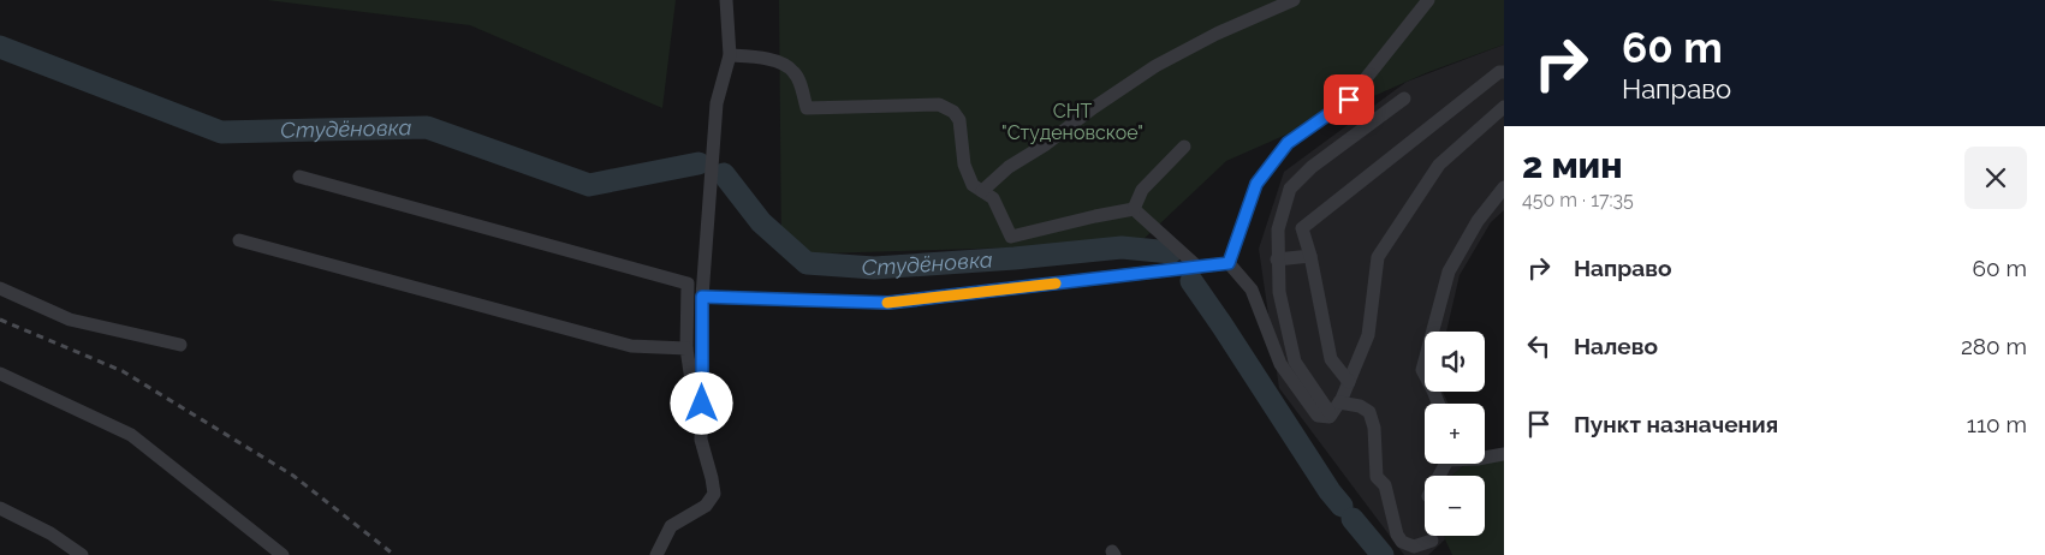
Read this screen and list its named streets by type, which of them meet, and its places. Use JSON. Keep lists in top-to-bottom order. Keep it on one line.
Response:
{"water":["Студёновка"],"parks":["СНТ \"Студеновское\""],"page":{"turn":["60 m","Направо"],"heading":["2 мин","450 m · 17:35"],"list":[{"name":"Направо","value":"60 m"},{"name":"Налево","value":"280 m"},{"name":"Пункт назначения","value":"110 m"}],"map_buttons":["+","−"]}}
